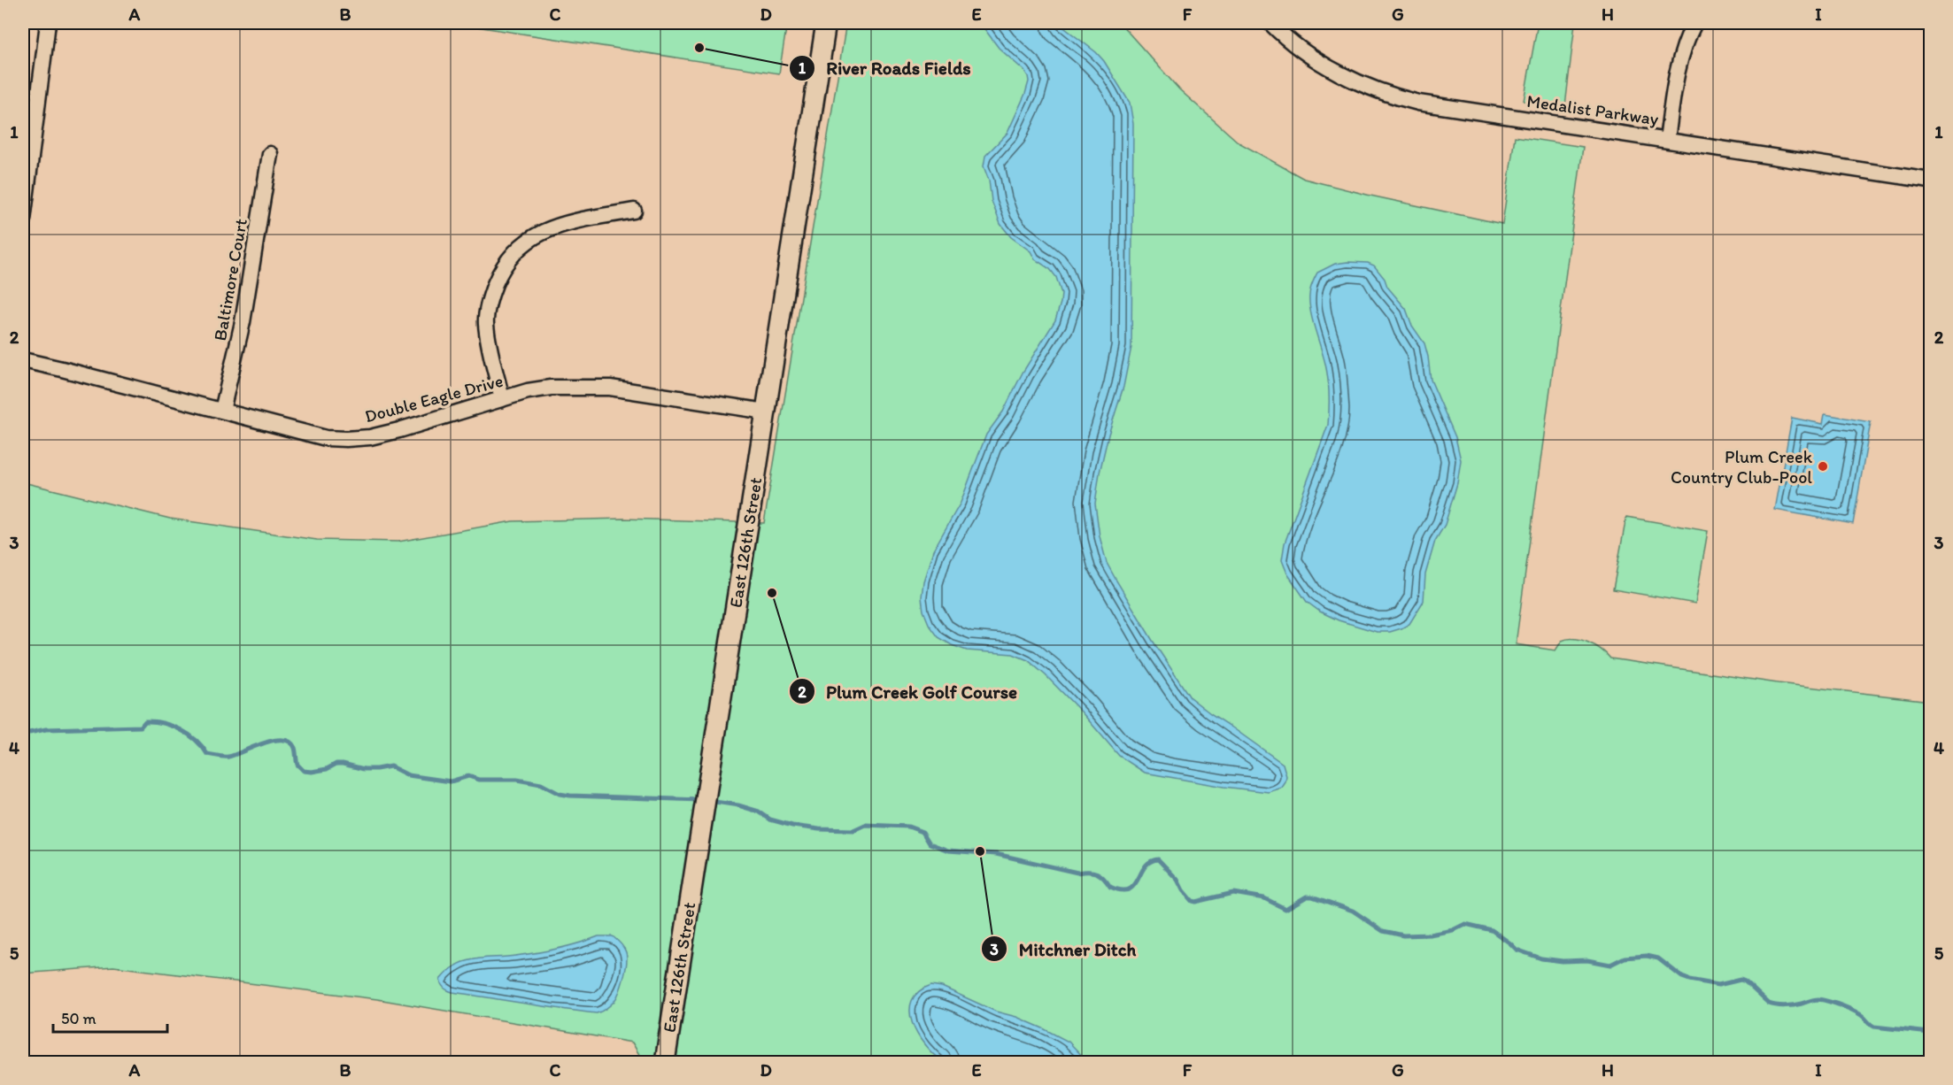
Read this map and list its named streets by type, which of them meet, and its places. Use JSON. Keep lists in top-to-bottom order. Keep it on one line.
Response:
{"streets":{"street":["Medalist Parkway","Baltimore Court","Double Eagle Drive","East 126th Street"]},"crossings":[["Baltimore Court","Double Eagle Drive"],["Double Eagle Drive","East 126th Street"]],"places":["River Roads Fields","Plum Creek Country Club-Pool","Plum Creek Golf Course","Mitchner Ditch"],"scale_bar":"50 m","grid":{"columns":["A","B","C","D","E","F","G","H","I"],"rows":["1","2","3","4","5"]}}
